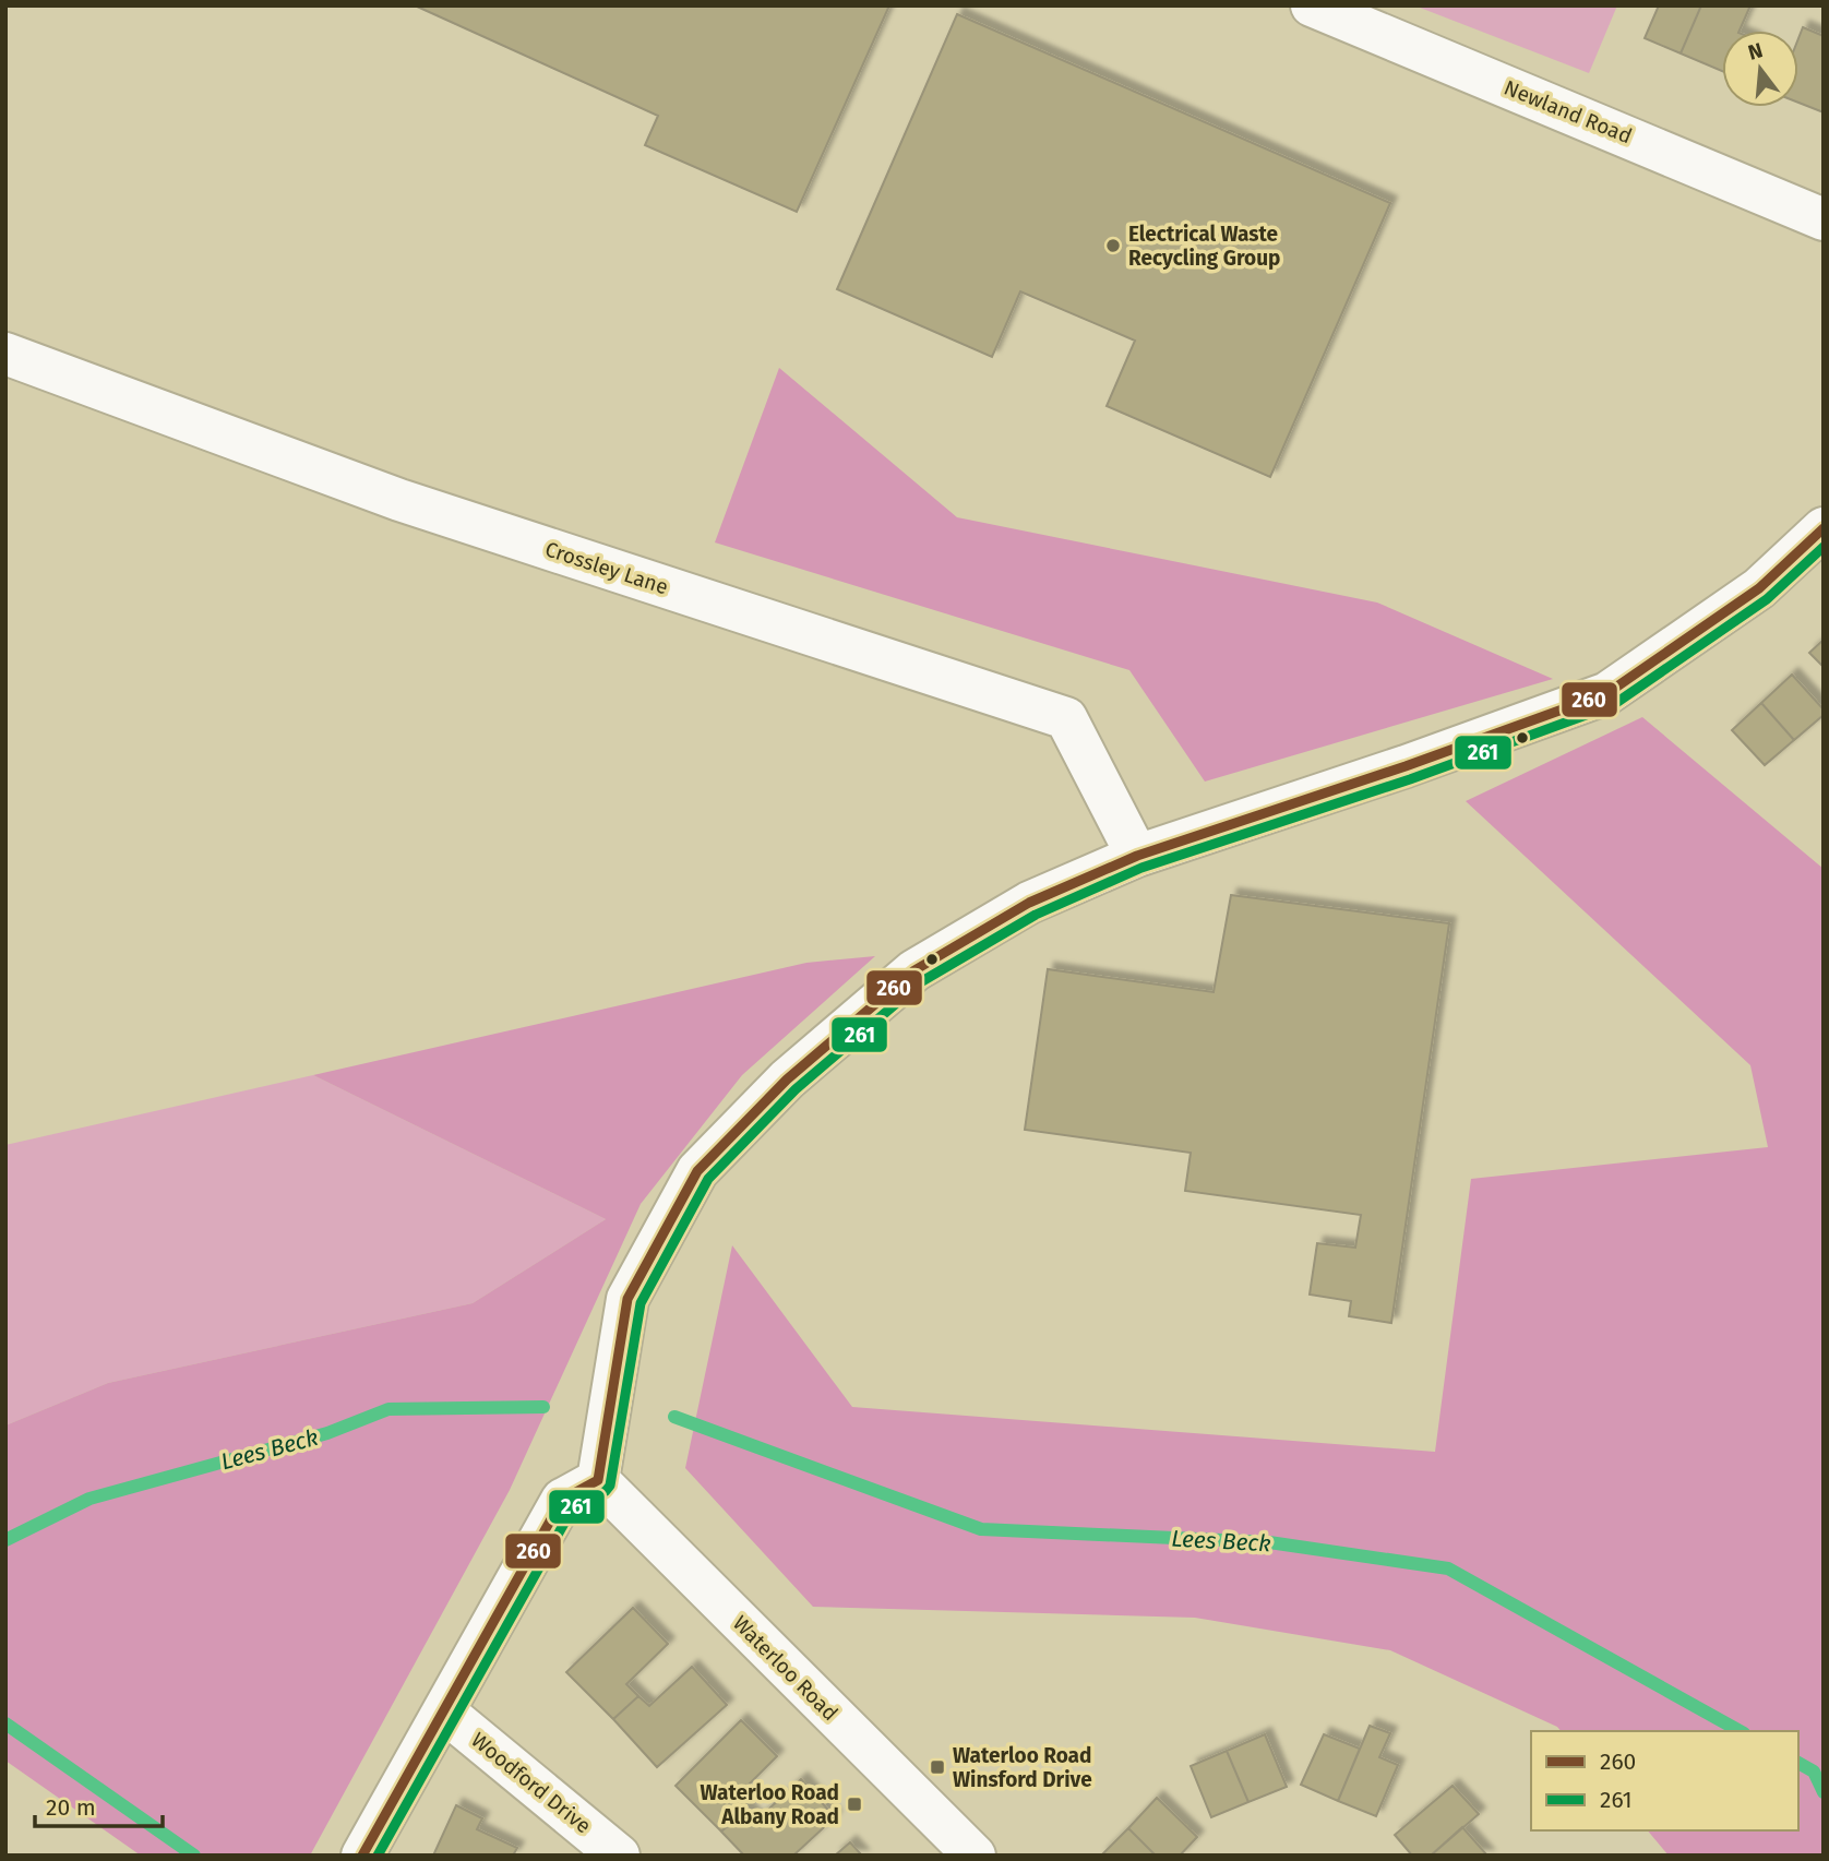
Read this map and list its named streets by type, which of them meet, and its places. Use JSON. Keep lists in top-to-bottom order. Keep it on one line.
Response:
{"streets":{"street":["Newland Road","Crossley Lane","Waterloo Road","Woodford Drive"]},"water":["Lees Beck"],"places":{"other":["Electrical Waste Recycling Group"],"transit":["Waterloo Road Winsford Drive","Waterloo Road Albany Road"]},"lines":["transit line 260","transit line 261"],"legend":["260","261"],"scale_bar":"20 m","north":"top"}
